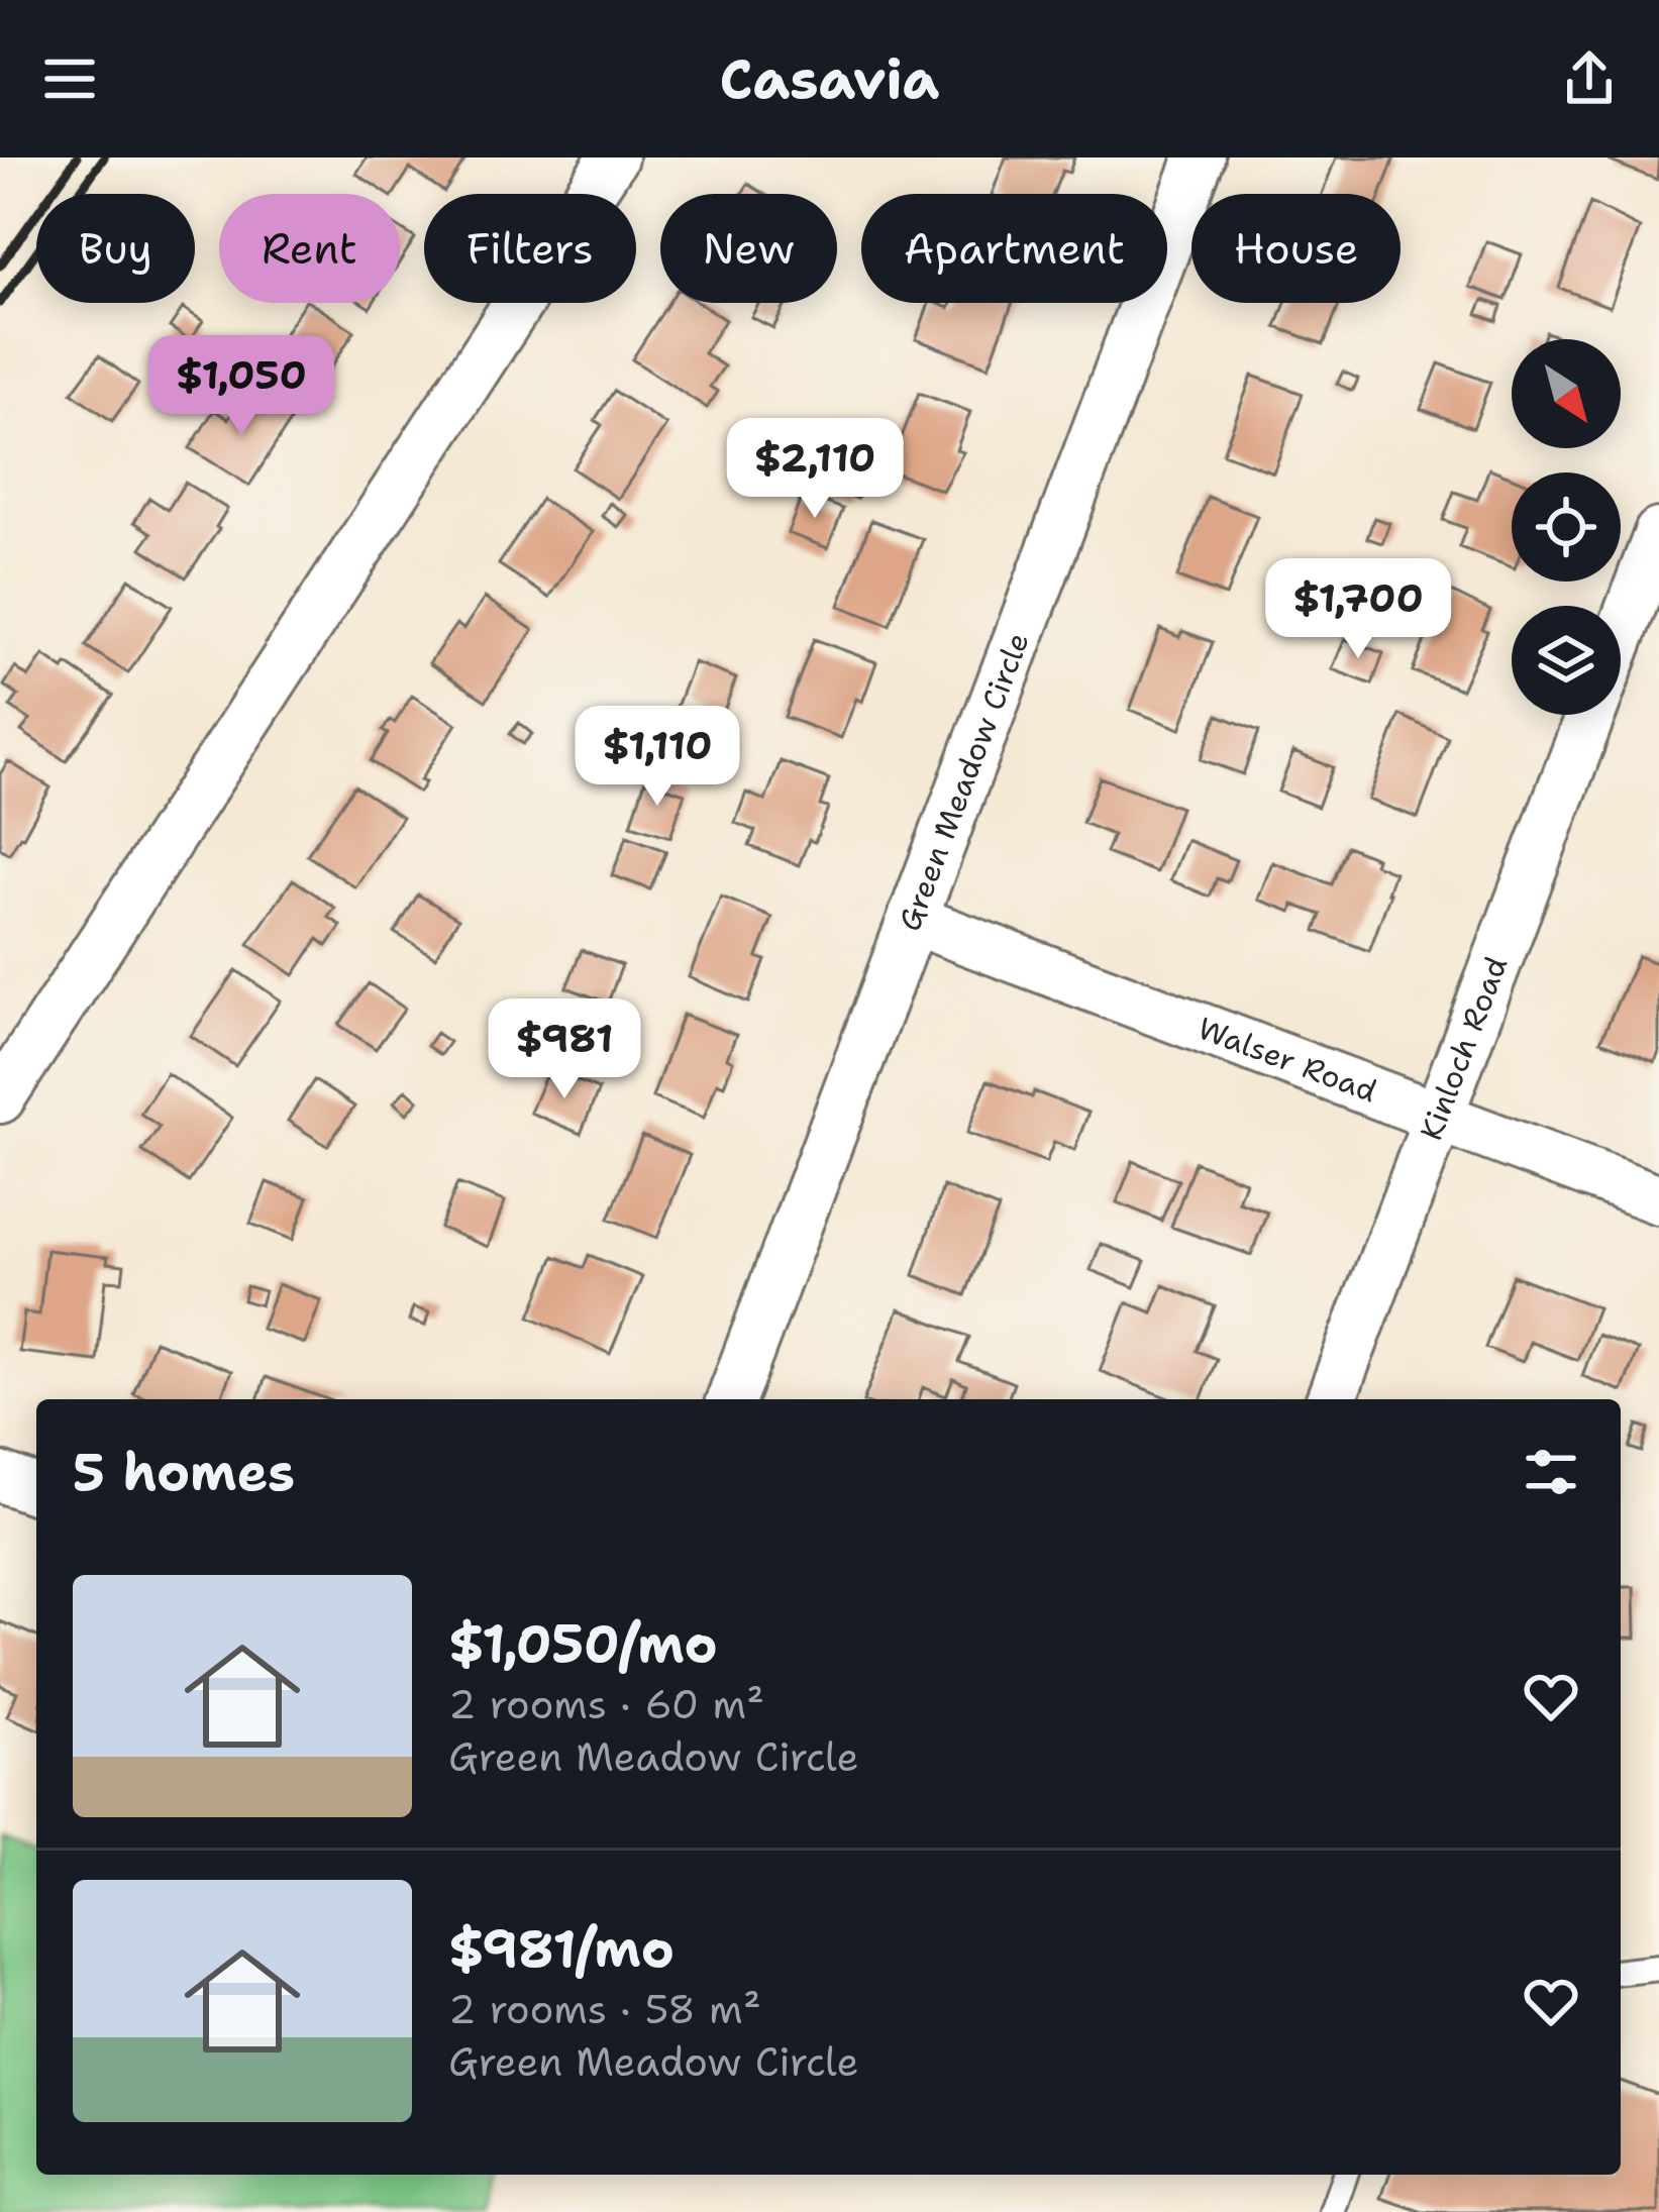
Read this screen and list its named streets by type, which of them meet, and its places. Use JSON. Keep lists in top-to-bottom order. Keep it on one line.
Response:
{"streets":{"street":["Green Meadow Circle","Kinloch Road","Walser Road"]},"crossings":[["Green Meadow Circle","Walser Road"],["Kinloch Road","Walser Road"]],"north":"bottom right","page":{"header":"Casavia","chip":["Buy","Rent","Filters","New","Apartment","House"],"price":["$1,050","$2,110","$1,700","$1,110","$981"],"heading":"5 homes","list":[{"name":"$1,050/mo","note":"2 rooms · 60 m² · Green Meadow Circle"},{"name":"$981/mo","note":"2 rooms · 58 m² · Green Meadow Circle"}]}}
